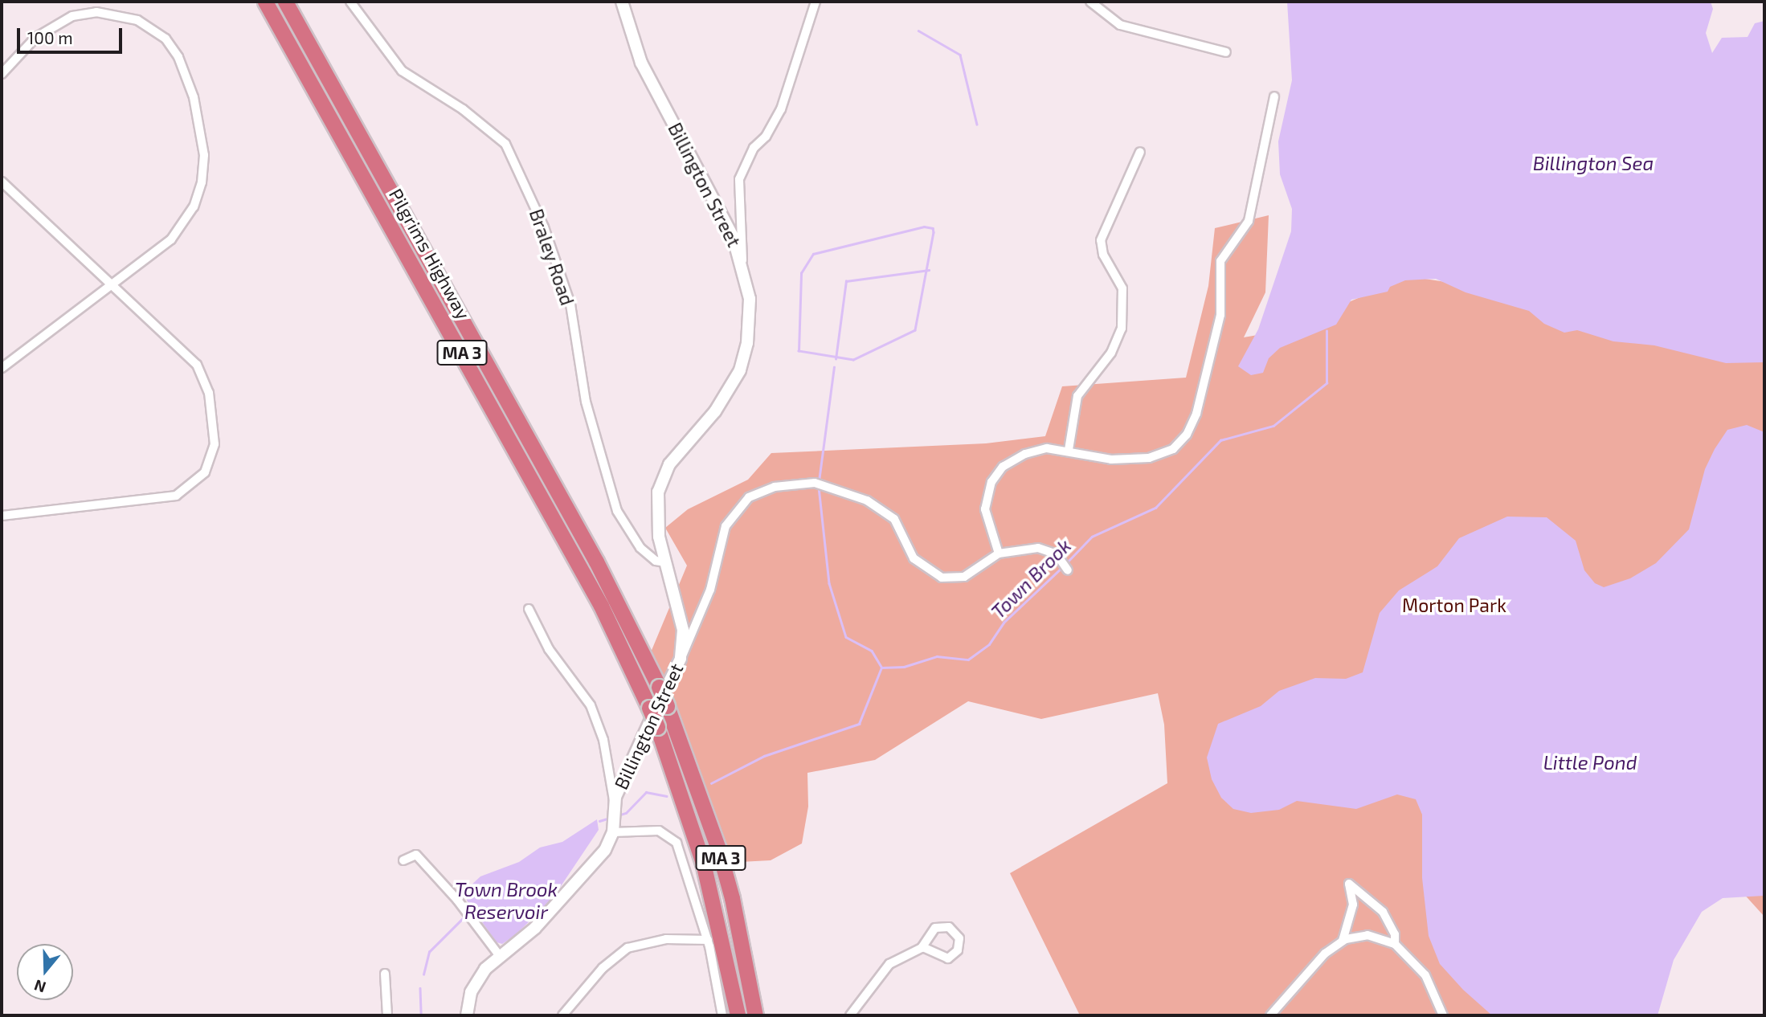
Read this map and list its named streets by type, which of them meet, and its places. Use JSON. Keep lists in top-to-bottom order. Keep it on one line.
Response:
{"streets":{"highway":["Pilgrims Highway","MA 3"],"street":["Billington Street","Braley Road"]},"crossings":[["Billington Street","Braley Road"]],"water":["Billington Sea","Town Brook","Little Pond","Town Brook Reservoir"],"parks":["Morton Park"],"scale_bar":"100 m","north":"bottom"}
